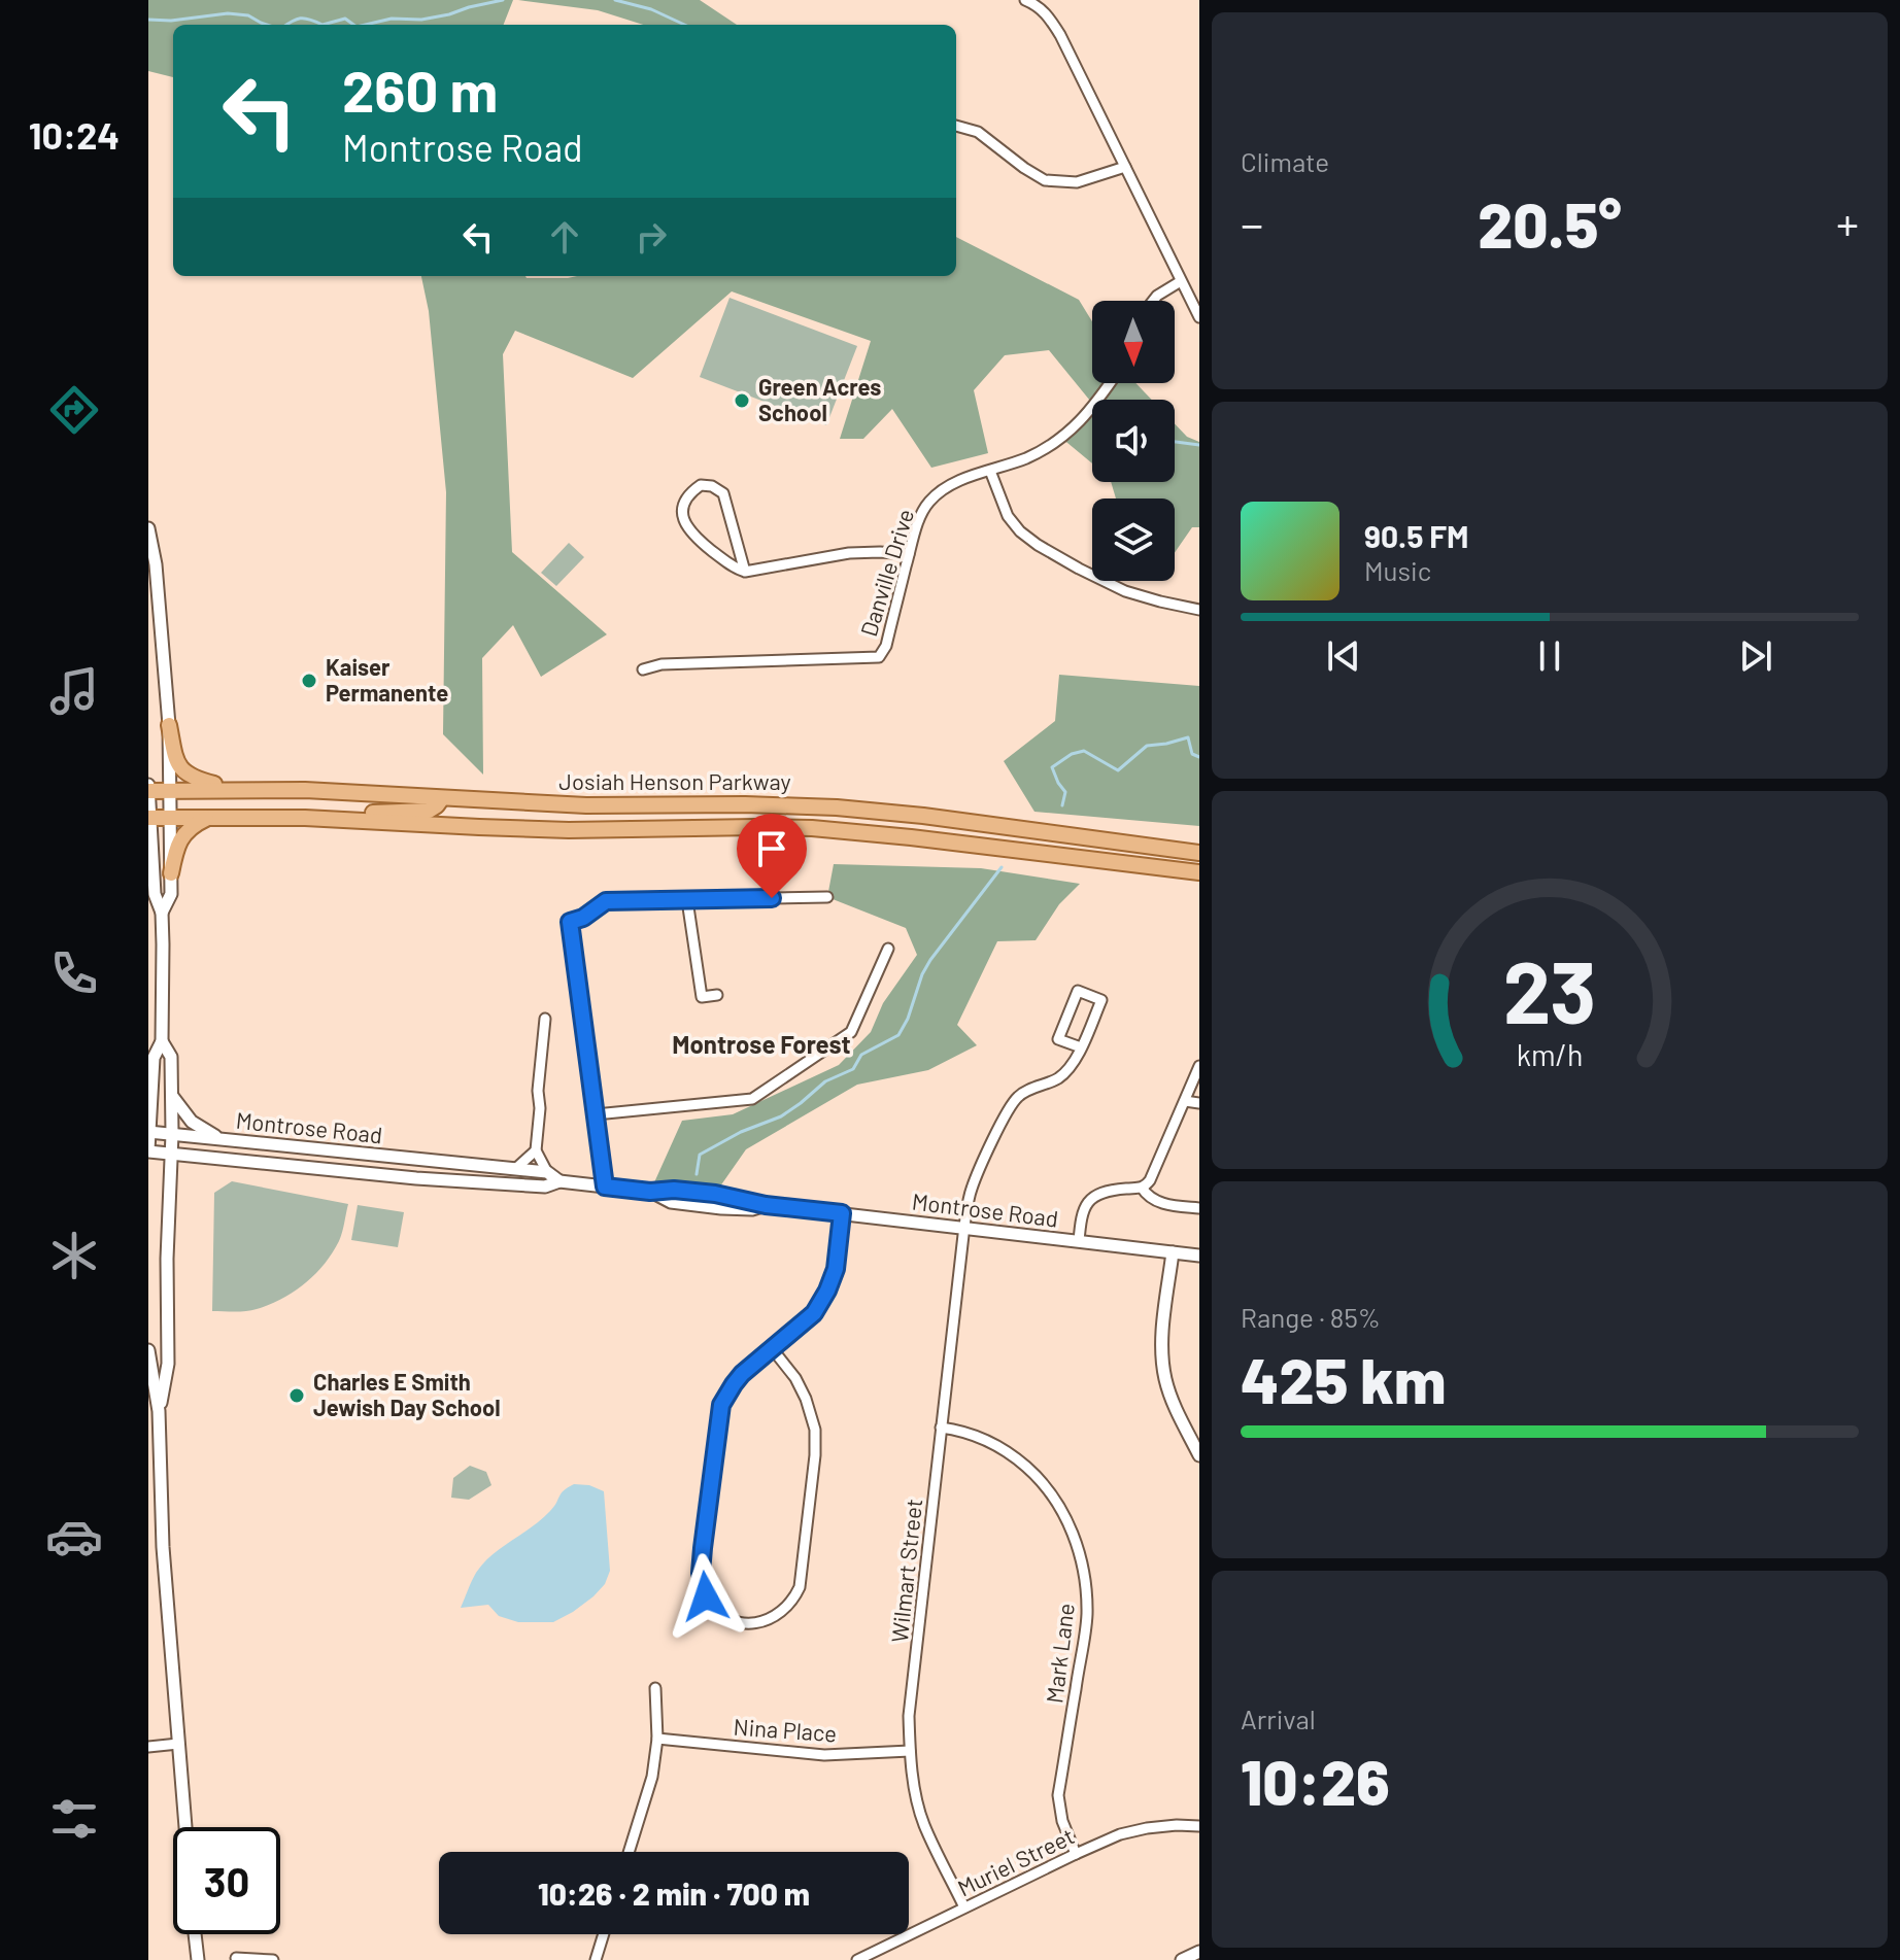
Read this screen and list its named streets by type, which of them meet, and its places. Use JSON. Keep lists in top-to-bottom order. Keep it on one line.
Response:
{"streets":{"main road":["Josiah Henson Parkway"],"street":["Danville Drive","Montrose Road","Wilmart Street","Mark Lane","Nina Place","Muriel Street"]},"crossings":[["Montrose Road","Wilmart Street"],["Wilmart Street","Mark Lane"],["Wilmart Street","Nina Place"],["Wilmart Street","Muriel Street"],["Mark Lane","Muriel Street"]],"districts":["Montrose Forest"],"places":["Green Acres School","Kaiser Permanente","Charles E Smith Jewish Day School"],"north":"bottom","page":{"tabs":"10:24","tile":["Climate",["Range · 85%","425 km"],["Arrival","10:26"]],"turn":["260 m","Montrose Road"],"heat":["−","20.5°","+"],"song":["90.5 FM","Music"],"limit":"30","trip":"10:26 · 2 min · 700 m","gauge":["23","km/h"]}}
